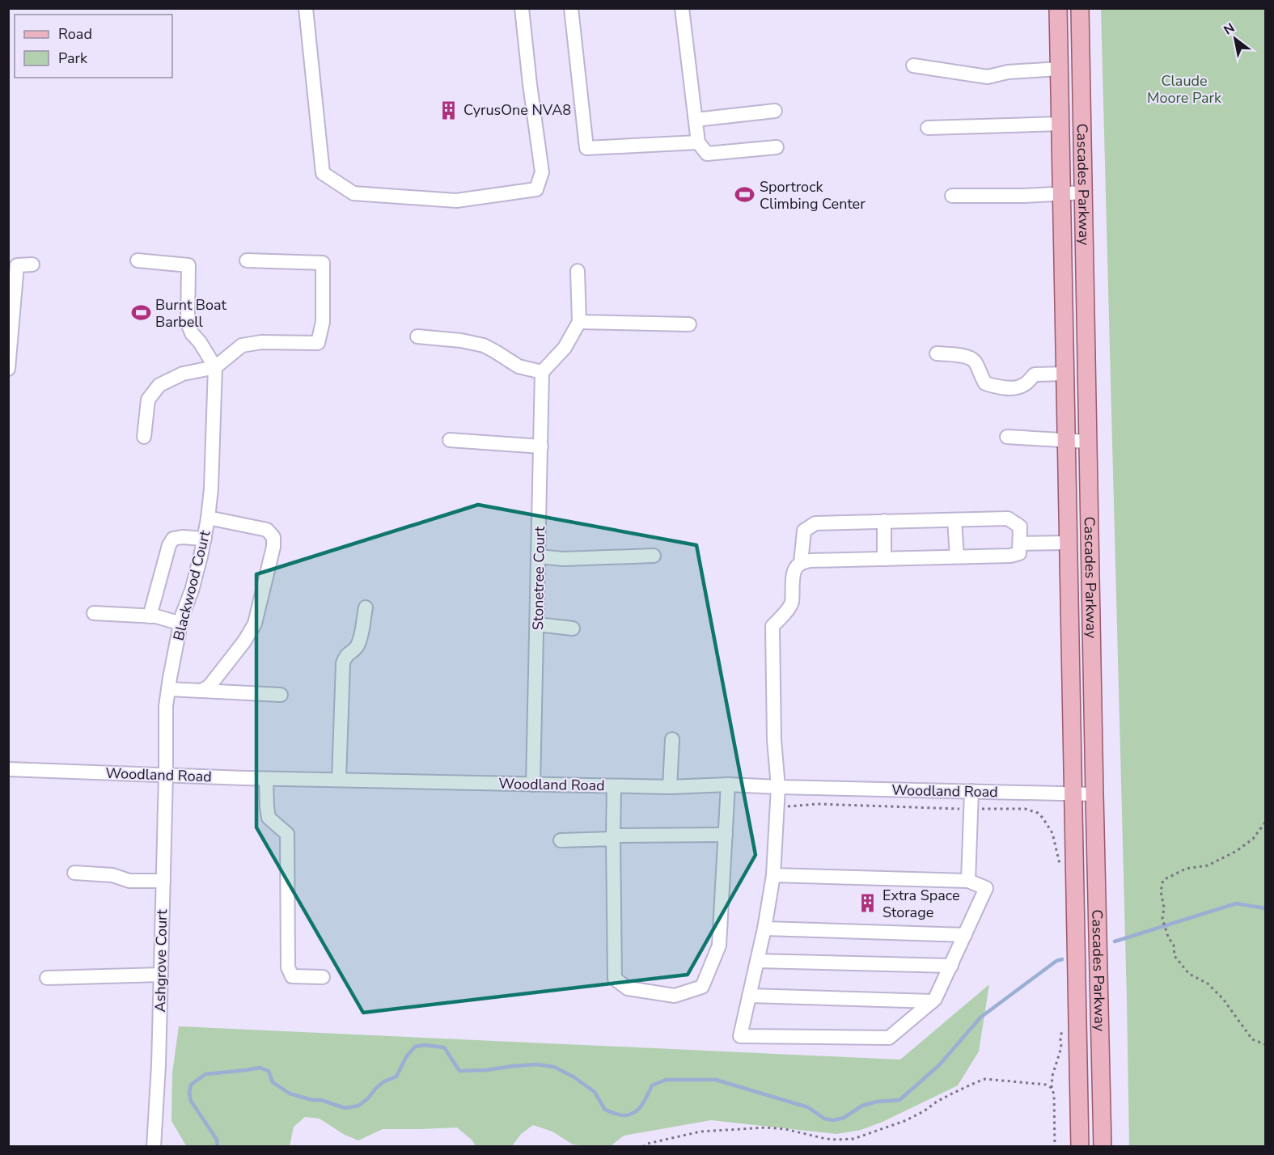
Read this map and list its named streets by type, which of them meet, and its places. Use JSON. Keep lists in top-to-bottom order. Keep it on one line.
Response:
{"streets":{"main road":["Cascades Parkway"],"street":["Stonetree Court","Blackwood Court","Woodland Road","Ashgrove Court"]},"crossings":[["Cascades Parkway","Woodland Road"],["Stonetree Court","Woodland Road"],["Blackwood Court","Woodland Road"],["Blackwood Court","Ashgrove Court"],["Woodland Road","Ashgrove Court"]],"parks":["Claude Moore Park"],"places":{"building":["CyrusOne NVA8","Extra Space Storage"],"sports":["Sportrock Climbing Center","Burnt Boat Barbell"]},"legend":["Road","Park"],"north":"top left"}
